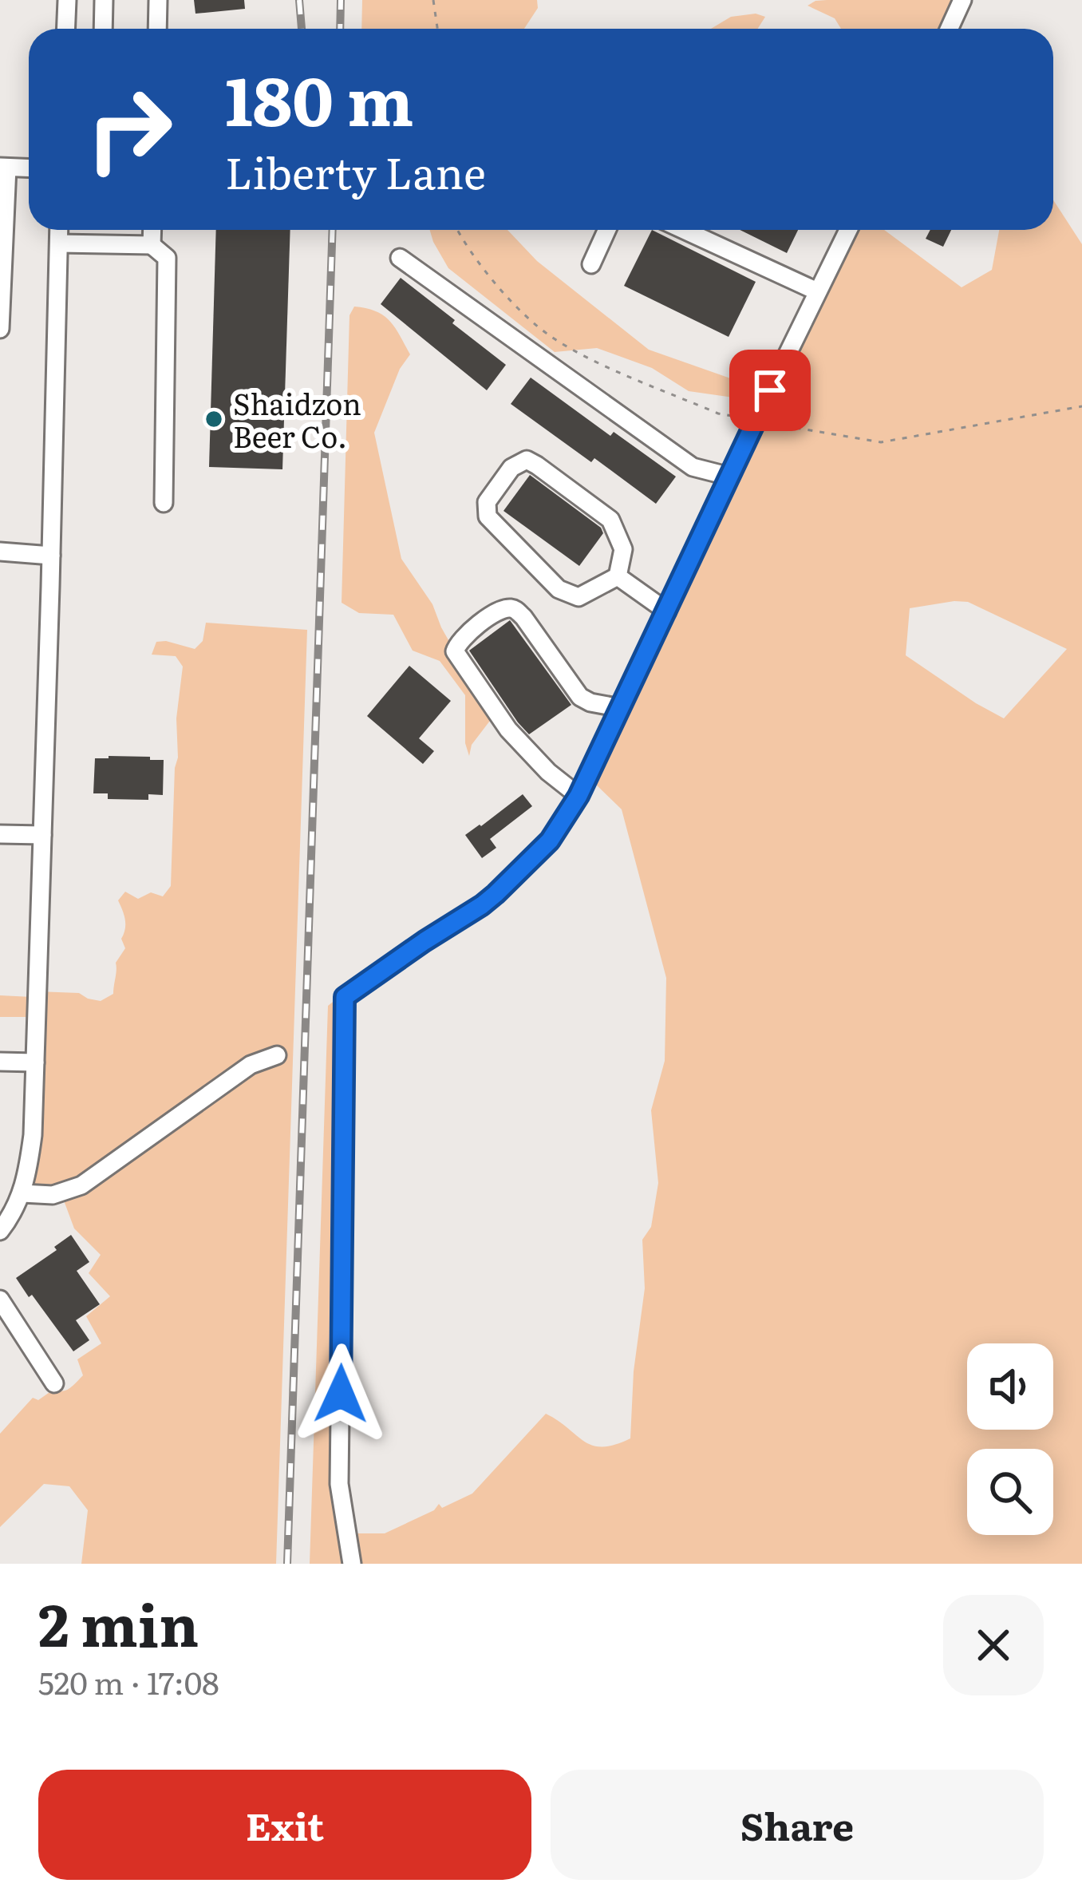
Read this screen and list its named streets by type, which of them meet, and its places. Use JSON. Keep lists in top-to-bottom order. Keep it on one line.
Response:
{"places":["Shaidzon Beer Co."],"page":{"turn":["180 m","Liberty Lane"],"heading":["2 min","520 m · 17:08"],"buttons":["Exit","Share"]}}
